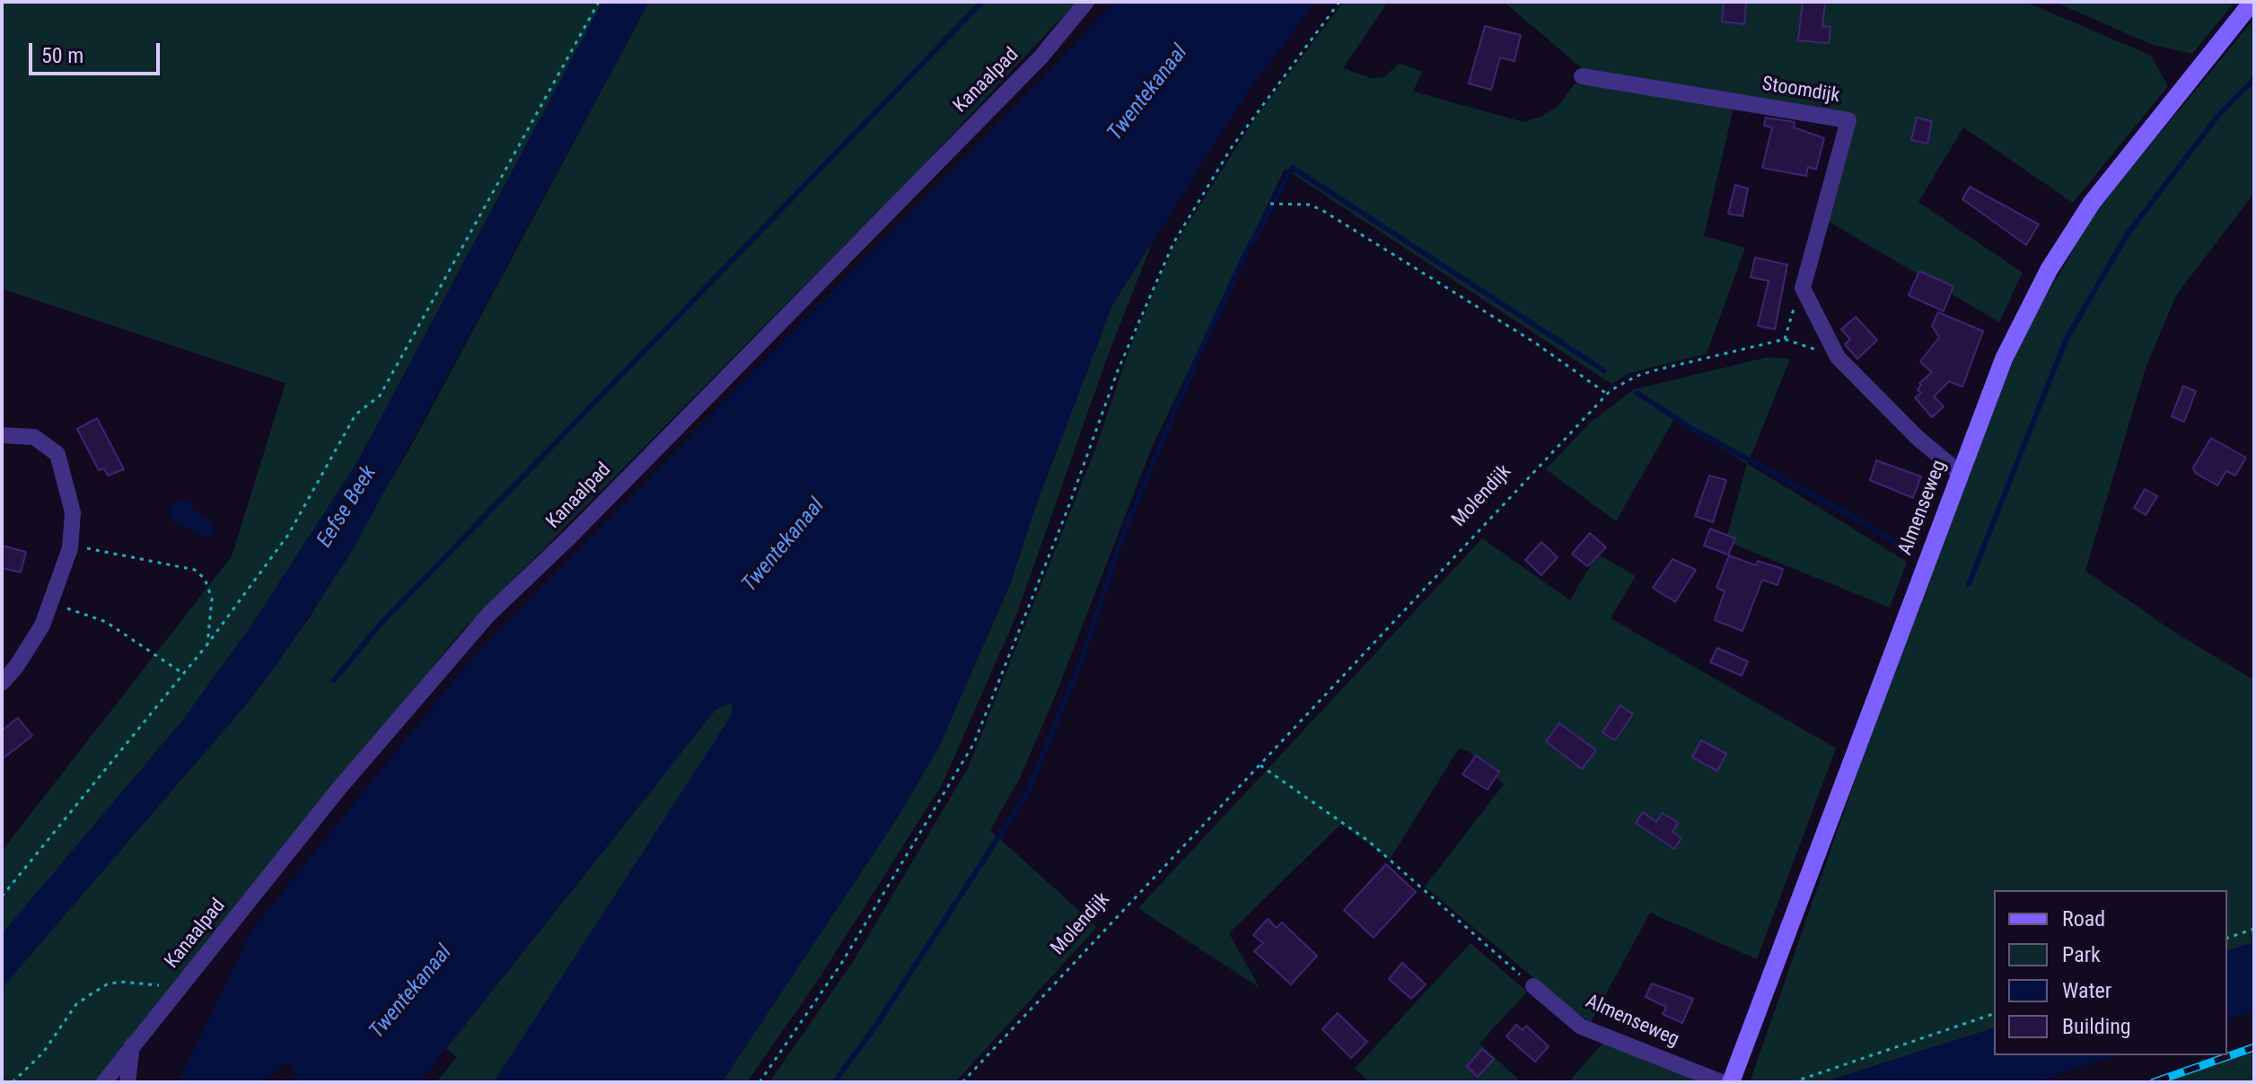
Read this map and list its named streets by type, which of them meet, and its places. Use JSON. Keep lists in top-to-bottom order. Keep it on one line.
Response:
{"streets":{"main road":["Almenseweg"],"street":["Kanaalpad","Stoomdijk"],"path":["Molendijk"]},"water":["Twentekanaal","Eefse Beek"],"legend":["Road","Park","Water","Building"],"scale_bar":"50 m"}
